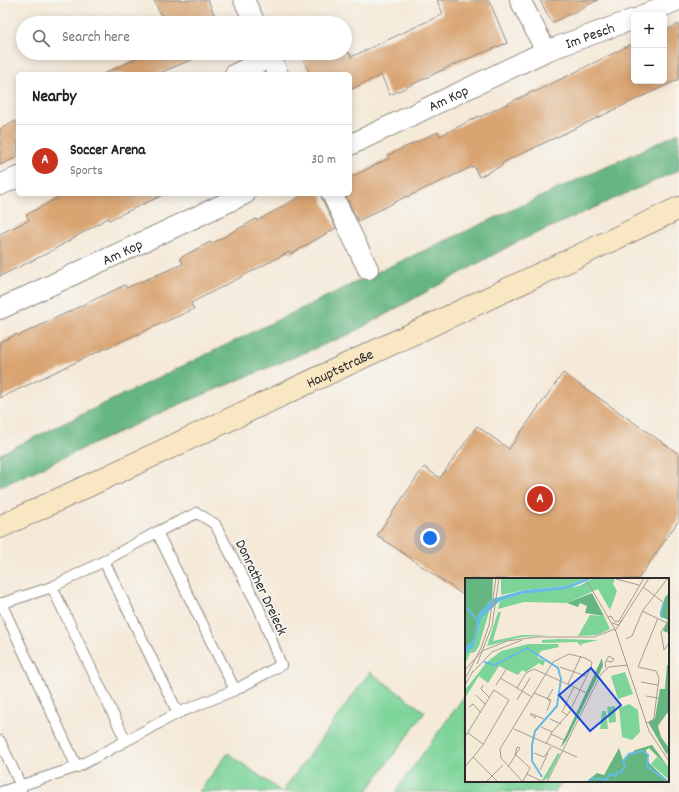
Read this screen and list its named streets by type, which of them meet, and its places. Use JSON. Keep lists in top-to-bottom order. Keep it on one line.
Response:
{"streets":{"main road":["Hauptstraße"],"street":["Im Pesch","Am Kop"],"lane":["Donrather Dreieck"]},"crossings":[["Im Pesch","Am Kop"]],"page":{"map_buttons":["+","−"],"search":"Search here","heading":"Nearby","list":[{"mark":"A","name":"Soccer Arena","note":"Sports","value":"30 m"}],"pins":"A"}}
